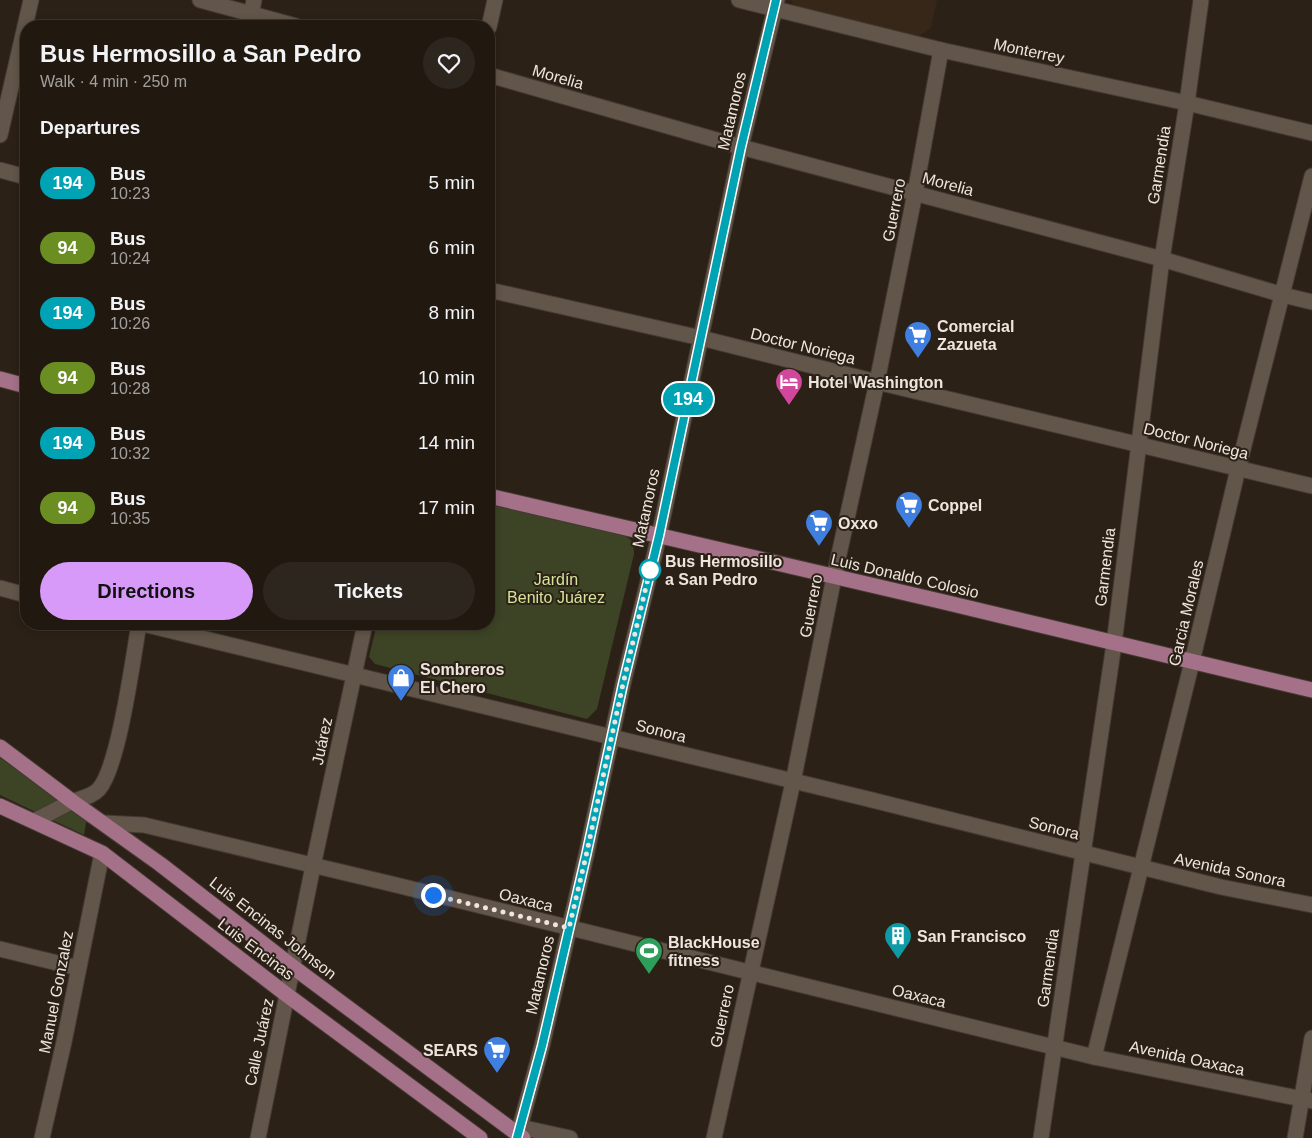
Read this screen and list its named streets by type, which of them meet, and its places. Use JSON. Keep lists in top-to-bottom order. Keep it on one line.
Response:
{"streets":{"main road":["Luis Donaldo Colosio","Luis Encinas Johnson","Luis Encinas"],"street":["Monterrey","Morelia","Matamoros","Garmendia","Guerrero","Doctor Noriega","Garcia Morales","Sonora","Juárez","Avenida Sonora","Oaxaca","Manuel Gonzalez","Calle Juárez","Avenida Oaxaca"]},"crossings":[["Monterrey","Matamoros"],["Monterrey","Garmendia"],["Monterrey","Guerrero"],["Morelia","Matamoros"],["Morelia","Garmendia"],["Morelia","Guerrero"],["Morelia","Garcia Morales"],["Matamoros","Doctor Noriega"],["Matamoros","Luis Donaldo Colosio"],["Matamoros","Sonora"],["Matamoros","Oaxaca"],["Matamoros","Luis Encinas Johnson"],["Garmendia","Doctor Noriega"],["Garmendia","Luis Donaldo Colosio"],["Garmendia","Sonora"],["Garmendia","Oaxaca"],["Garmendia","Avenida Oaxaca"],["Guerrero","Doctor Noriega"],["Guerrero","Luis Donaldo Colosio"],["Guerrero","Sonora"],["Guerrero","Oaxaca"],["Doctor Noriega","Garcia Morales"],["Luis Donaldo Colosio","Garcia Morales"],["Garcia Morales","Sonora"],["Garcia Morales","Avenida Sonora"],["Garcia Morales","Avenida Oaxaca"],["Sonora","Juárez"],["Sonora","Avenida Sonora"],["Juárez","Oaxaca"],["Juárez","Calle Juárez"],["Oaxaca","Luis Encinas Johnson"],["Oaxaca","Calle Juárez"],["Oaxaca","Avenida Oaxaca"],["Luis Encinas Johnson","Calle Juárez"],["Luis Encinas","Manuel Gonzalez"],["Luis Encinas","Calle Juárez"]],"parks":["Jardín Benito Juárez"],"places":{"supermarket":["Comercial Zazueta","Coppel","Oxxo","SEARS"],"hotel":["Hotel Washington"],"other":["Bus Hermosillo a San Pedro"],"shop":["Sombreros El Chero"],"building":["San Francisco"],"sports":["BlackHouse fitness"]},"lines":["bus line 194"],"page":{"on_map":"194","heading":[["Bus Hermosillo a San Pedro","Walk · 4 min · 250 m"],"Departures"],"list":[{"mark":"194","name":"Bus","note":"10:23","value":"5 min"},{"mark":"94","name":"Bus","note":"10:24","value":"6 min"},{"mark":"194","name":"Bus","note":"10:26","value":"8 min"},{"mark":"94","name":"Bus","note":"10:28","value":"10 min"},{"mark":"194","name":"Bus","note":"10:32","value":"14 min"},{"mark":"94","name":"Bus","note":"10:35","value":"17 min"}],"buttons":["Directions","Tickets"]}}
